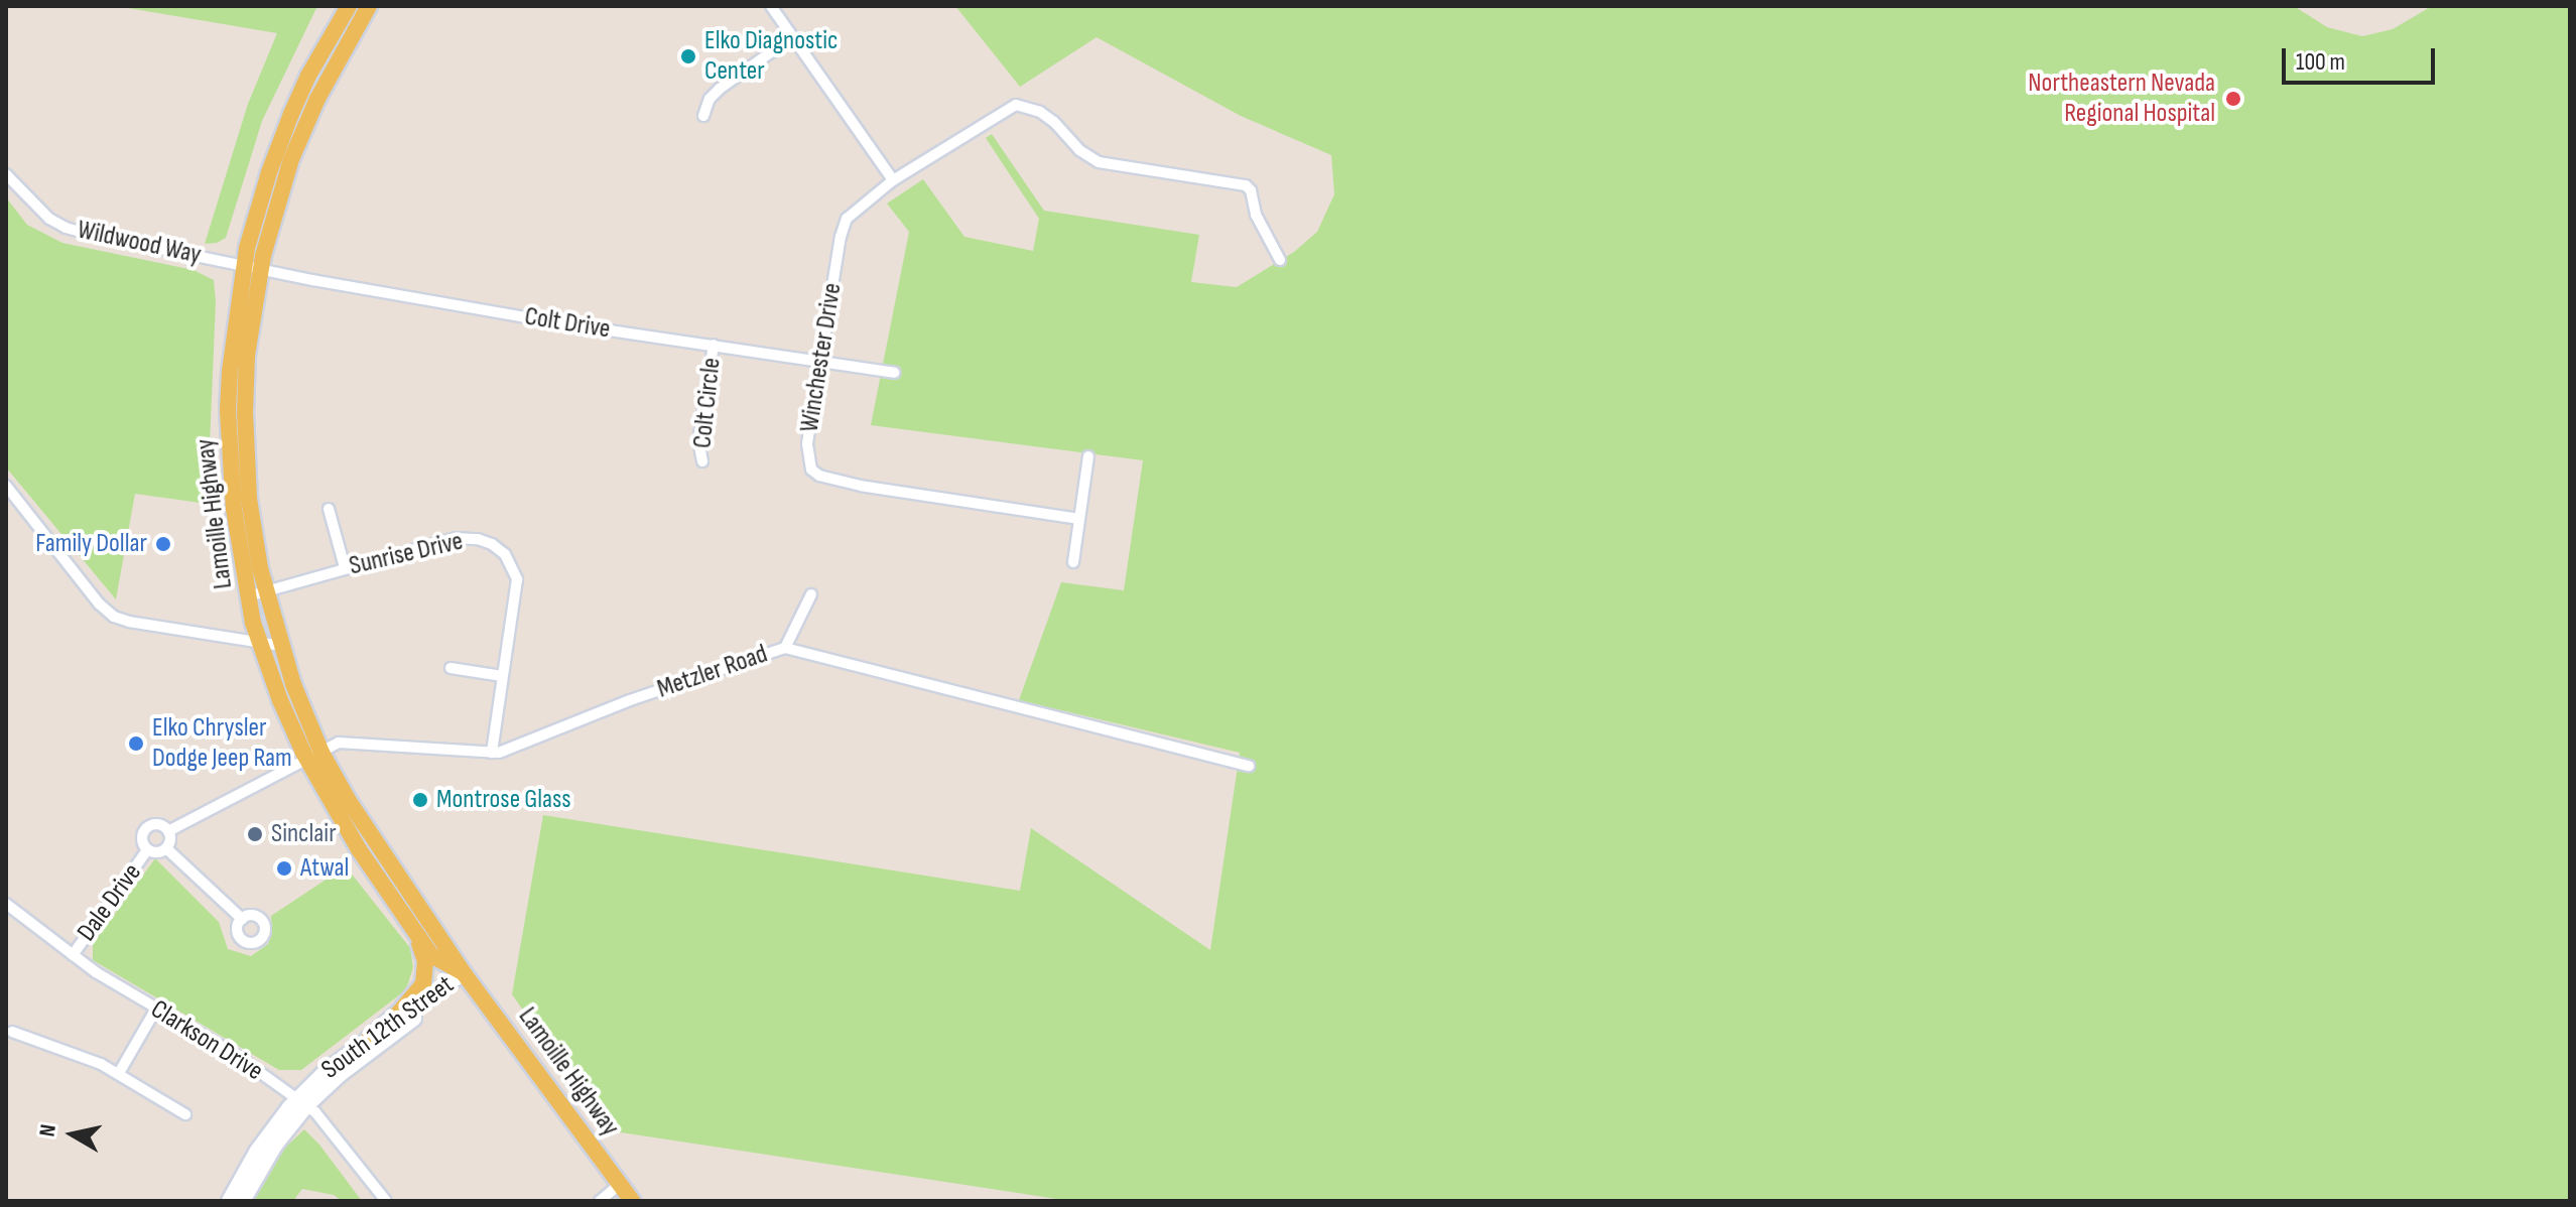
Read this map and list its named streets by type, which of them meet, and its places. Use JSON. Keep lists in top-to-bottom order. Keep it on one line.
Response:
{"streets":{"main road":["Lamoille Highway","South 12th Street"],"street":["Wildwood Way","Colt Drive","Winchester Drive","Colt Circle","Sunrise Drive","Metzler Road","Dale Drive","Clarkson Drive"]},"crossings":[["Wildwood Way","Colt Drive"],["Wildwood Way","Lamoille Highway"],["Colt Drive","Winchester Drive"],["Colt Drive","Colt Circle"],["Colt Drive","Lamoille Highway"],["Lamoille Highway","Sunrise Drive"],["Lamoille Highway","Metzler Road"],["Lamoille Highway","Dale Drive"],["Lamoille Highway","South 12th Street"],["Sunrise Drive","Metzler Road"],["Metzler Road","Dale Drive"],["Dale Drive","Clarkson Drive"],["South 12th Street","Clarkson Drive"]],"places":["Elko Diagnostic Center","Northeastern Nevada Regional Hospital","Family Dollar","Elko Chrysler Dodge Jeep Ram","Montrose Glass","Sinclair","Atwal"],"scale_bar":"100 m","north":"left"}
